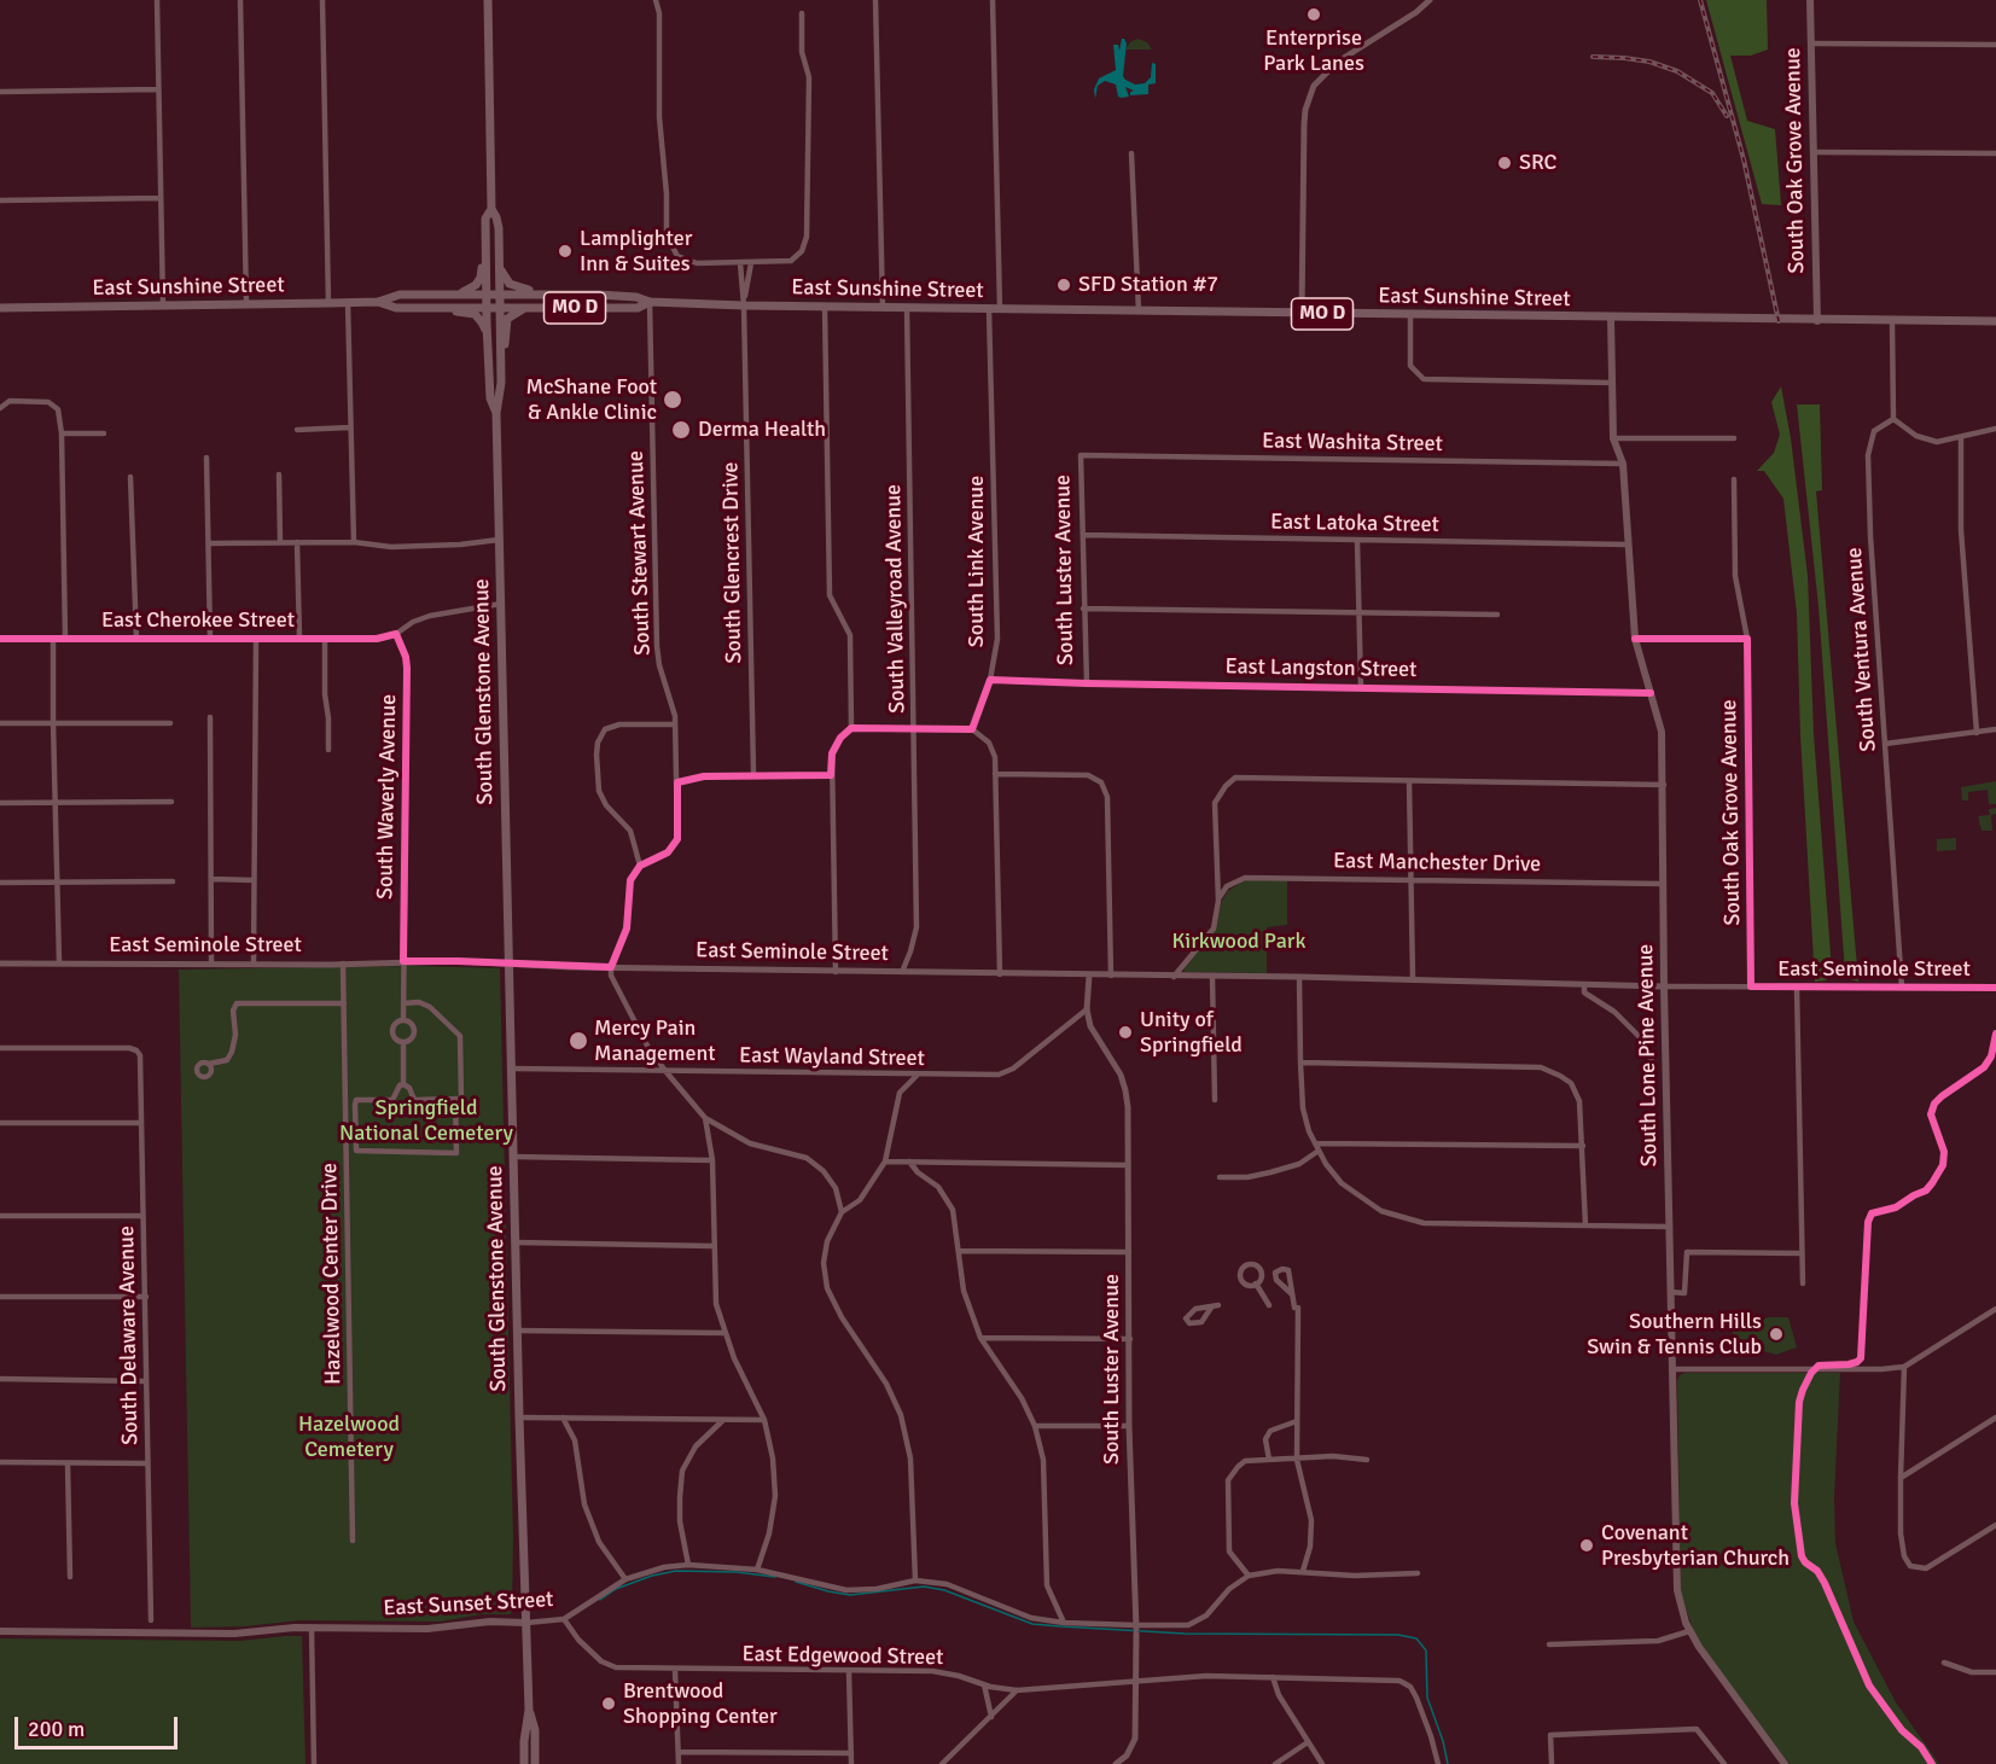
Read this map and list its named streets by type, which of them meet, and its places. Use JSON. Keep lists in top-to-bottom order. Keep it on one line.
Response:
{"streets":{"main road":["South Oak Grove Avenue","East Sunshine Street","MO D","South Glenstone Avenue","South Lone Pine Avenue","East Sunset Street"],"street":["East Washita Street","East Latoka Street","South Stewart Avenue","South Link Avenue","South Glencrest Drive","South Luster Avenue","South Valleyroad Avenue","East Cherokee Street","South Ventura Avenue","East Langston Street","South Waverly Avenue","East Manchester Drive","East Seminole Street","East Wayland Street","Hazelwood Center Drive","South Delaware Avenue","East Edgewood Street"]},"crossings":[["South Oak Grove Avenue","East Sunshine Street"],["South Oak Grove Avenue","East Seminole Street"],["East Sunshine Street","South Stewart Avenue"],["East Sunshine Street","South Link Avenue"],["East Sunshine Street","South Glencrest Drive"],["East Sunshine Street","South Valleyroad Avenue"],["East Sunshine Street","South Glenstone Avenue"],["East Sunshine Street","South Lone Pine Avenue"],["East Washita Street","South Luster Avenue"],["East Washita Street","South Lone Pine Avenue"],["East Latoka Street","South Luster Avenue"],["East Latoka Street","South Lone Pine Avenue"],["South Link Avenue","East Langston Street"],["South Luster Avenue","East Langston Street"],["South Luster Avenue","East Seminole Street"],["South Luster Avenue","East Wayland Street"],["South Luster Avenue","East Sunset Street"],["South Luster Avenue","East Edgewood Street"],["South Valleyroad Avenue","East Seminole Street"],["East Cherokee Street","South Glenstone Avenue"],["East Cherokee Street","South Waverly Avenue"],["South Ventura Avenue","East Seminole Street"],["East Langston Street","South Lone Pine Avenue"],["South Glenstone Avenue","East Seminole Street"],["South Glenstone Avenue","East Wayland Street"],["South Glenstone Avenue","East Sunset Street"],["South Waverly Avenue","East Seminole Street"],["East Manchester Drive","South Lone Pine Avenue"],["East Seminole Street","South Lone Pine Avenue"],["East Seminole Street","Hazelwood Center Drive"],["East Sunset Street","East Edgewood Street"]],"parks":["Kirkwood Park","Springfield National Cemetery","Hazelwood Cemetery"],"places":["Enterprise Park Lanes","SRC","Lamplighter Inn & Suites","SFD Station #7","McShane Foot & Ankle Clinic","Derma Health","Unity of Springfield","Mercy Pain Management","Southern Hills Swin & Tennis Club","Covenant Presbyterian Church","Brentwood Shopping Center"],"scale_bar":"200 m"}
